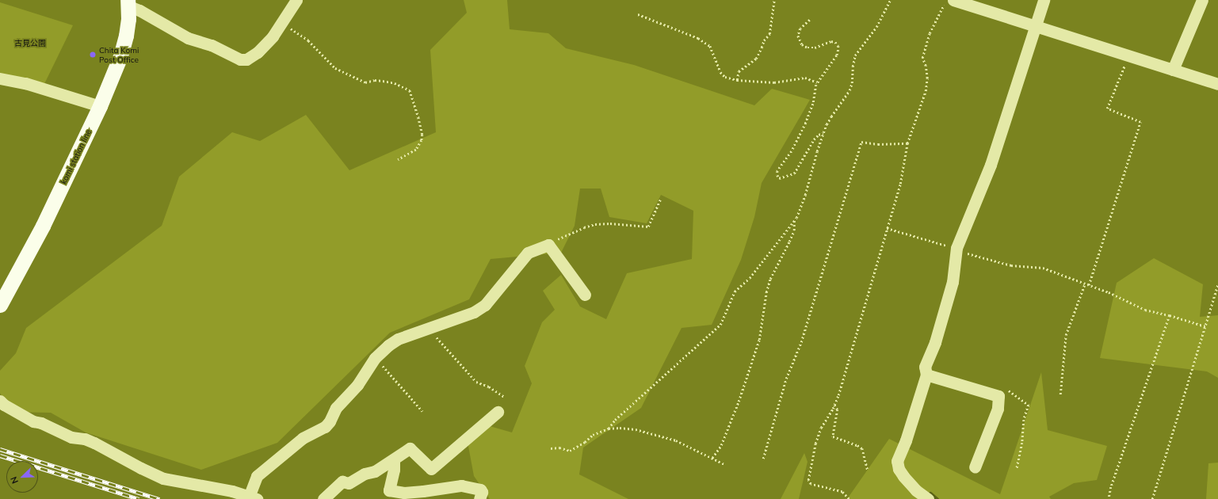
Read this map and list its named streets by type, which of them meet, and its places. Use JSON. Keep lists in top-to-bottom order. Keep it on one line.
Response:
{"streets":{"main road":["komi station line"]},"parks":["古見公園"],"places":["Chita Komi Post Office"],"north":"bottom left"}
